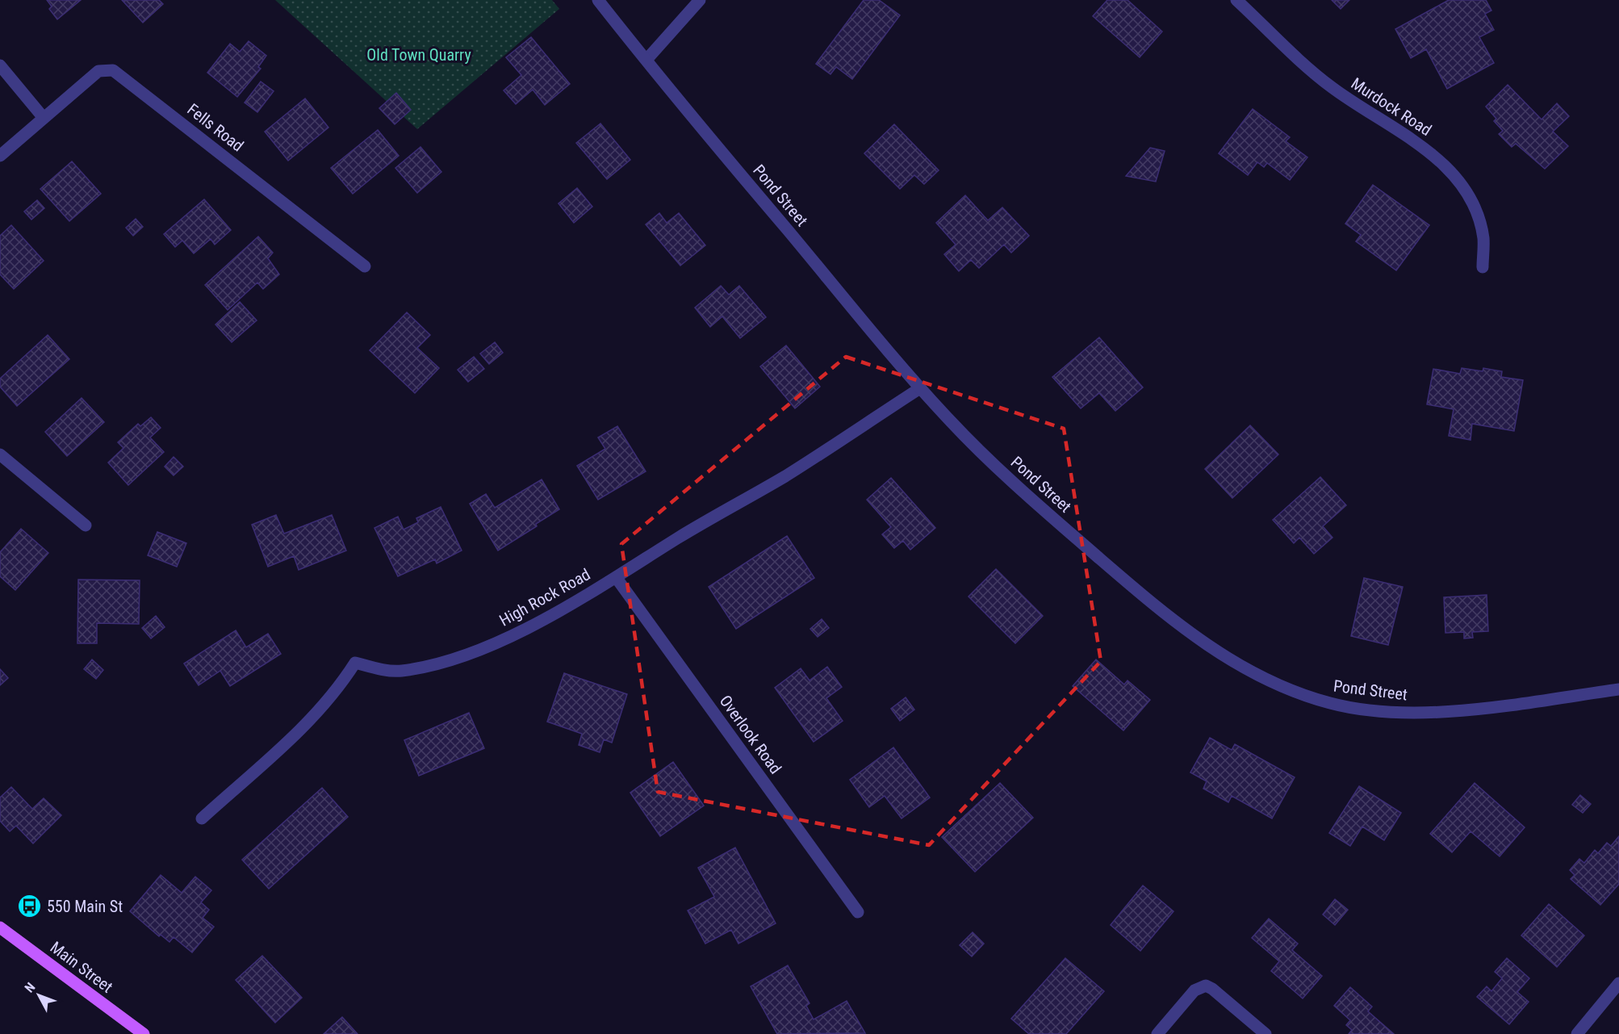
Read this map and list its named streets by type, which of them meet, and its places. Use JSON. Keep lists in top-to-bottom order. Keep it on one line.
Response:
{"streets":{"main road":["Main Street"],"street":["Murdock Road","Fells Road","Pond Street","High Rock Road","Overlook Road"]},"crossings":[["Pond Street","High Rock Road"],["High Rock Road","Overlook Road"]],"parks":["Old Town Quarry"],"places":{"bus stop":["550 Main St"]},"north":"top left"}
